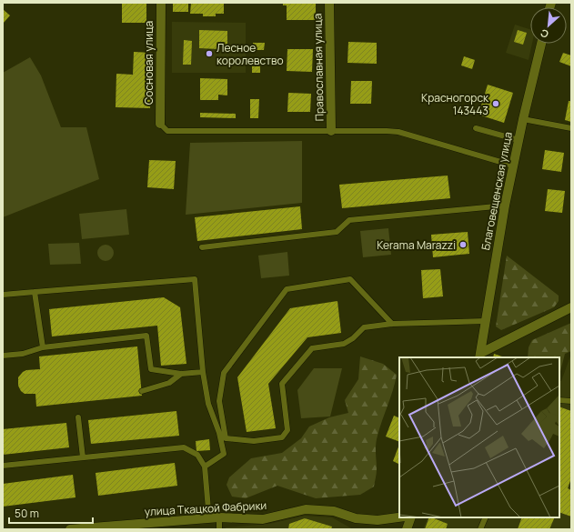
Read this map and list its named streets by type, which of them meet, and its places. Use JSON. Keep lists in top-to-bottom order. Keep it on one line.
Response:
{"streets":{"street":["Сосновая улица","Православная улица","Благовещенская улица","улица Ткацкой Фабрики"]},"places":["Лесное королевство","Красногорск 143443","Kerama Marazzi"],"scale_bar":"50 m","north":"bottom left"}
